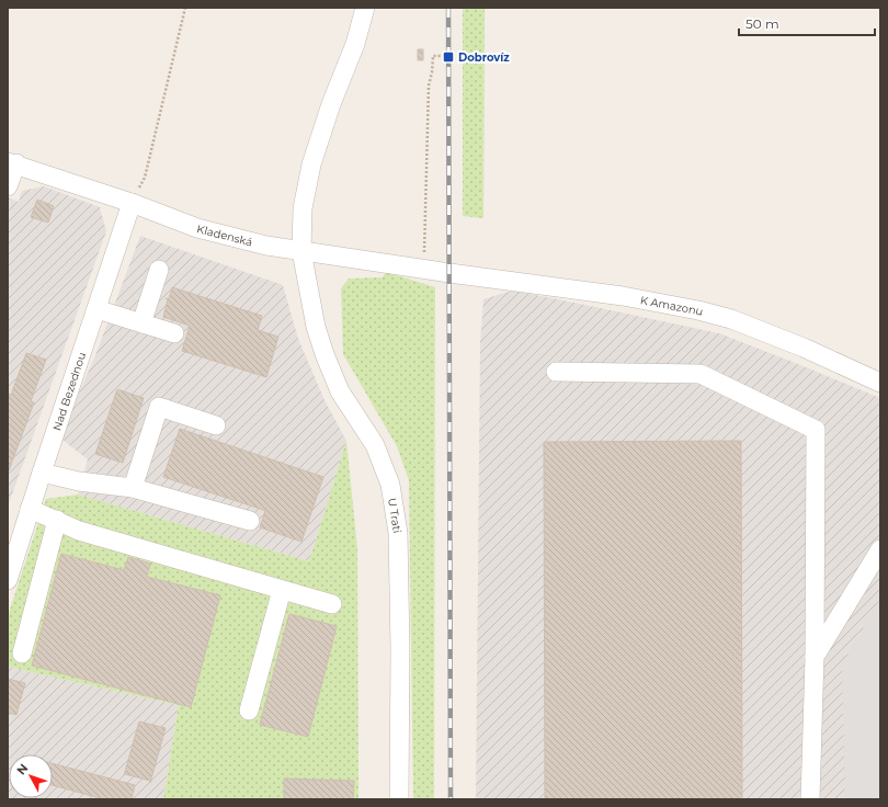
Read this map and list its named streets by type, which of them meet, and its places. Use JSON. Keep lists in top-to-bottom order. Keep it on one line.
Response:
{"streets":{"street":["Kladenská","K Amazonu","Nad Bezednou","U Trati"]},"crossings":[["Kladenská","K Amazonu"],["Kladenská","Nad Bezednou"],["Kladenská","U Trati"]],"places":{"transit":["Dobrovíz"]},"scale_bar":"50 m","north":"top left"}
